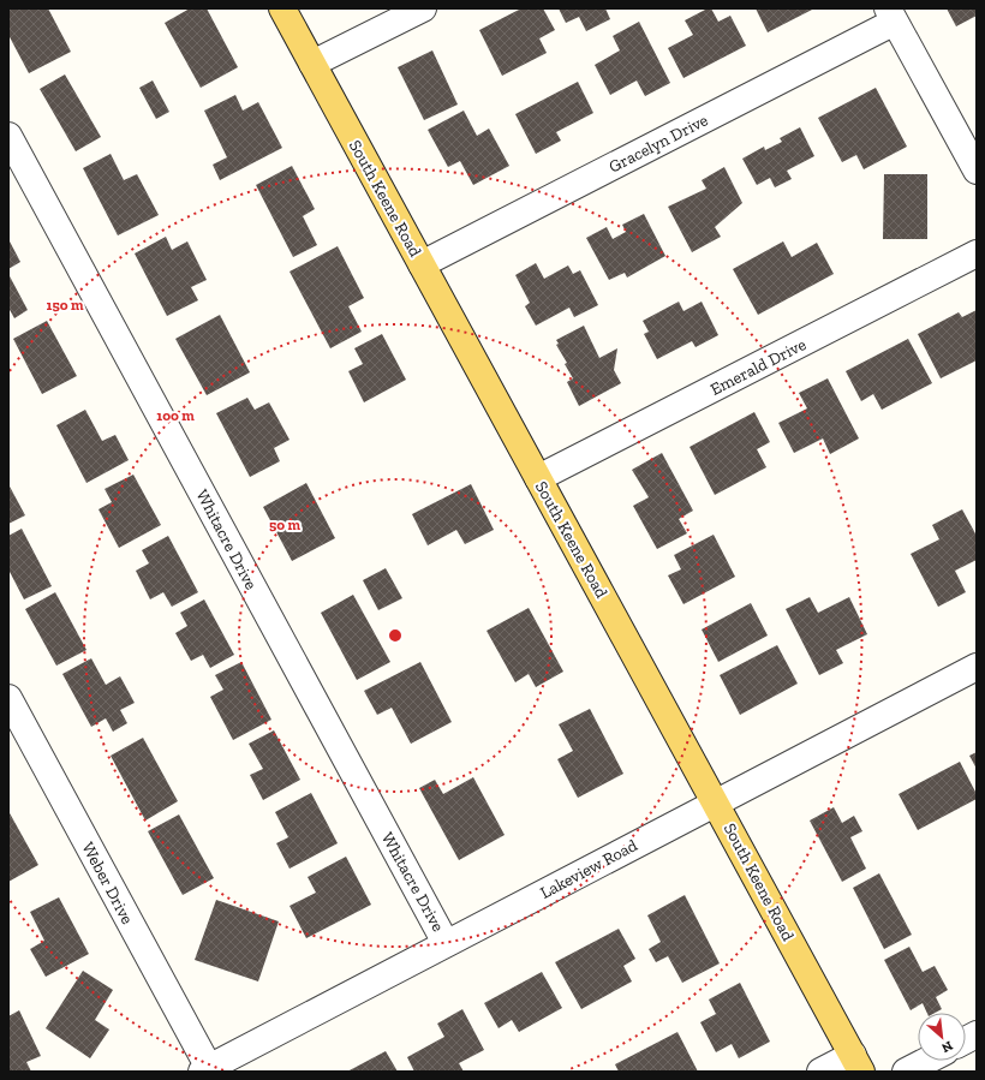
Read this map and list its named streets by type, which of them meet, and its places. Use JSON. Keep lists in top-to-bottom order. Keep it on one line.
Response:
{"streets":{"main road":["South Keene Road"],"street":["Gracelyn Drive","Emerald Drive","Whitacre Drive","Lakeview Road","Weber Drive"]},"crossings":[["Gracelyn Drive","South Keene Road"],["South Keene Road","Emerald Drive"],["South Keene Road","Lakeview Road"],["Whitacre Drive","Lakeview Road"],["Lakeview Road","Weber Drive"]],"north":"bottom right","rings":["150 m","100 m","50 m"]}
